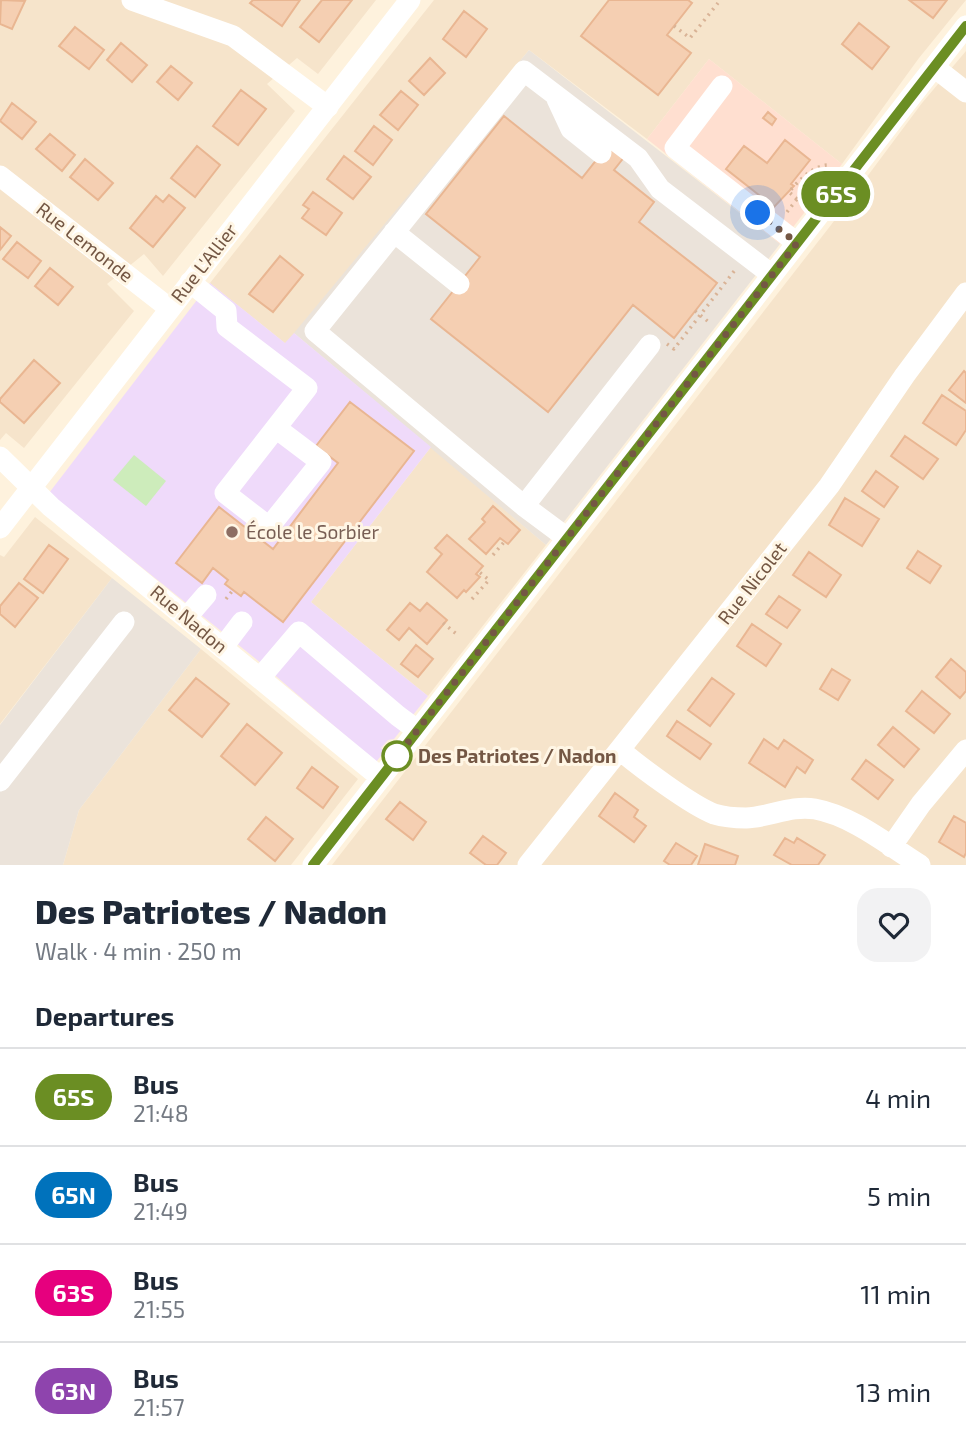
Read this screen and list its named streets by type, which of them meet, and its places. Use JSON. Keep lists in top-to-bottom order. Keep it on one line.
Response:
{"streets":{"street":["Rue Lemonde","Rue L'Allier","Rue Nicolet","Rue Nadon"]},"crossings":[["Rue Lemonde","Rue L'Allier"],["Rue L'Allier","Rue Nadon"]],"places":["École le Sorbier","Des Patriotes / Nadon"],"lines":["bus line 65S"],"page":{"on_map":"65S","heading":[["Des Patriotes / Nadon","Walk · 4 min · 250 m"],"Departures"],"list":[{"mark":"65S","name":"Bus","note":"21:48","value":"4 min"},{"mark":"65N","name":"Bus","note":"21:49","value":"5 min"},{"mark":"63S","name":"Bus","note":"21:55","value":"11 min"},{"mark":"63N","name":"Bus","note":"21:57","value":"13 min"}]}}
